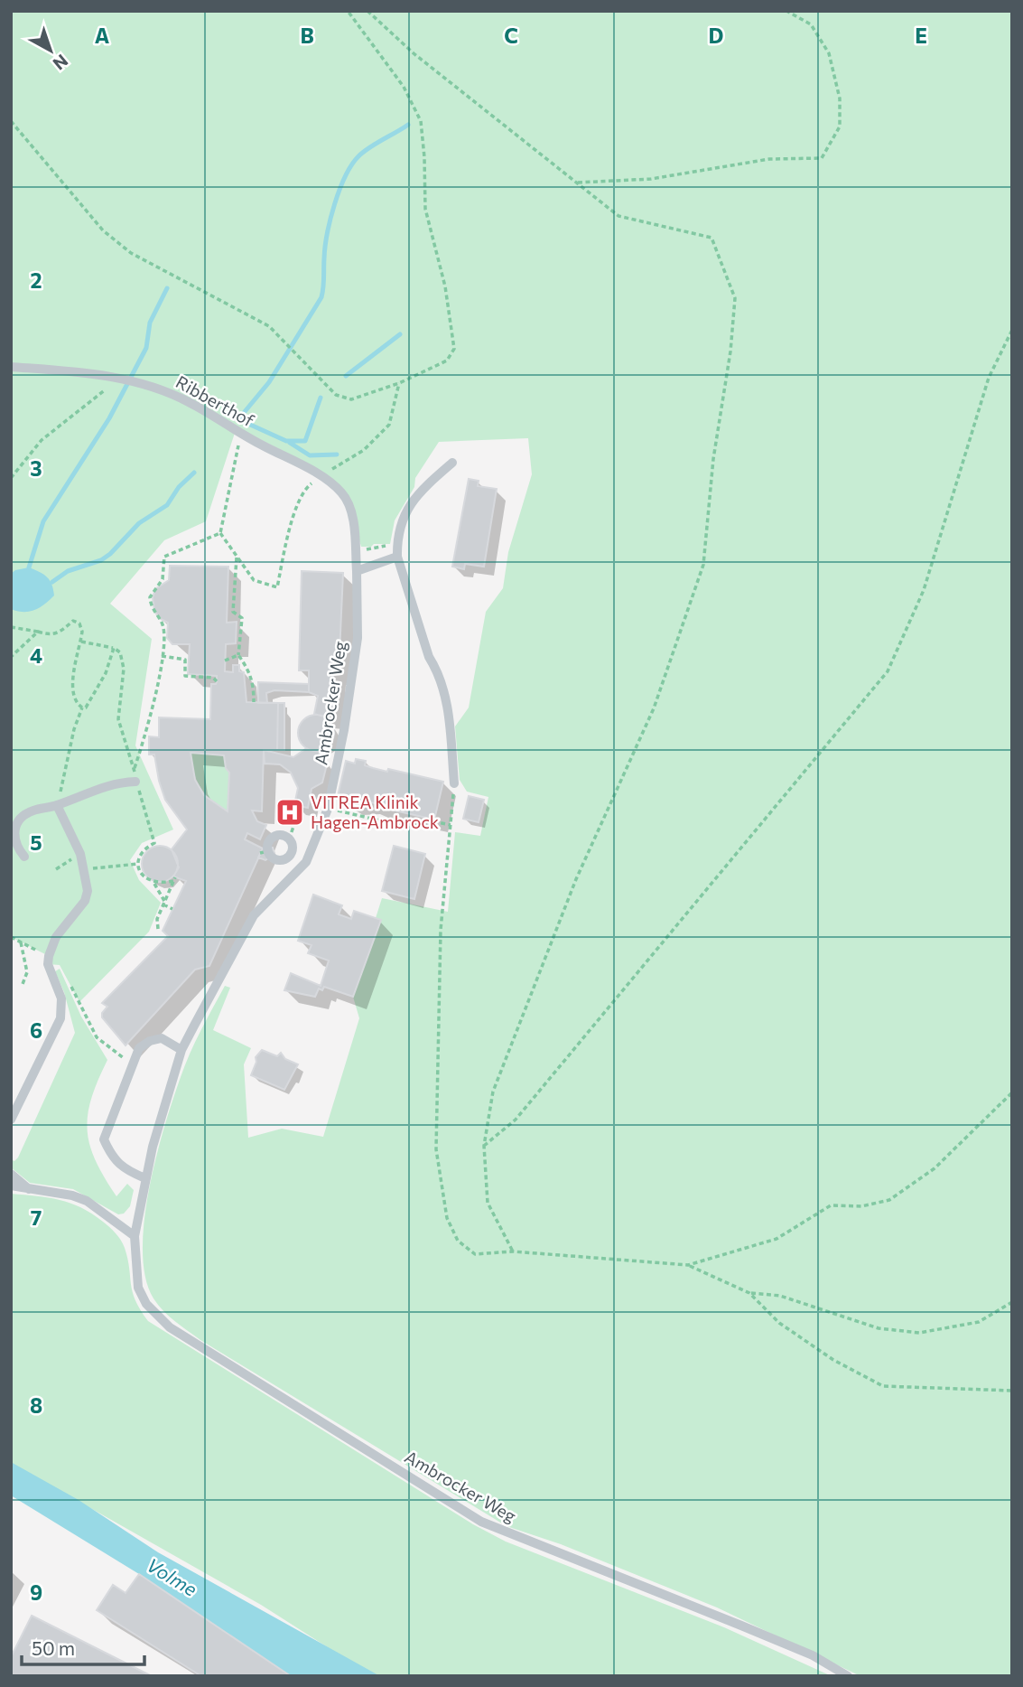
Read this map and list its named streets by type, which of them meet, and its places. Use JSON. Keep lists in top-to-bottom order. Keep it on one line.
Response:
{"streets":{"lane":["Ribberthof","Ambrocker Weg"]},"crossings":[["Ribberthof","Ambrocker Weg"]],"water":["Volme"],"places":{"hospital":["VITREA Klinik Hagen-Ambrock"]},"scale_bar":"50 m","north":"bottom right","grid":{"columns":["A","B","C","D","E"],"rows":["2","3","4","5","6","7","8","9"]}}
